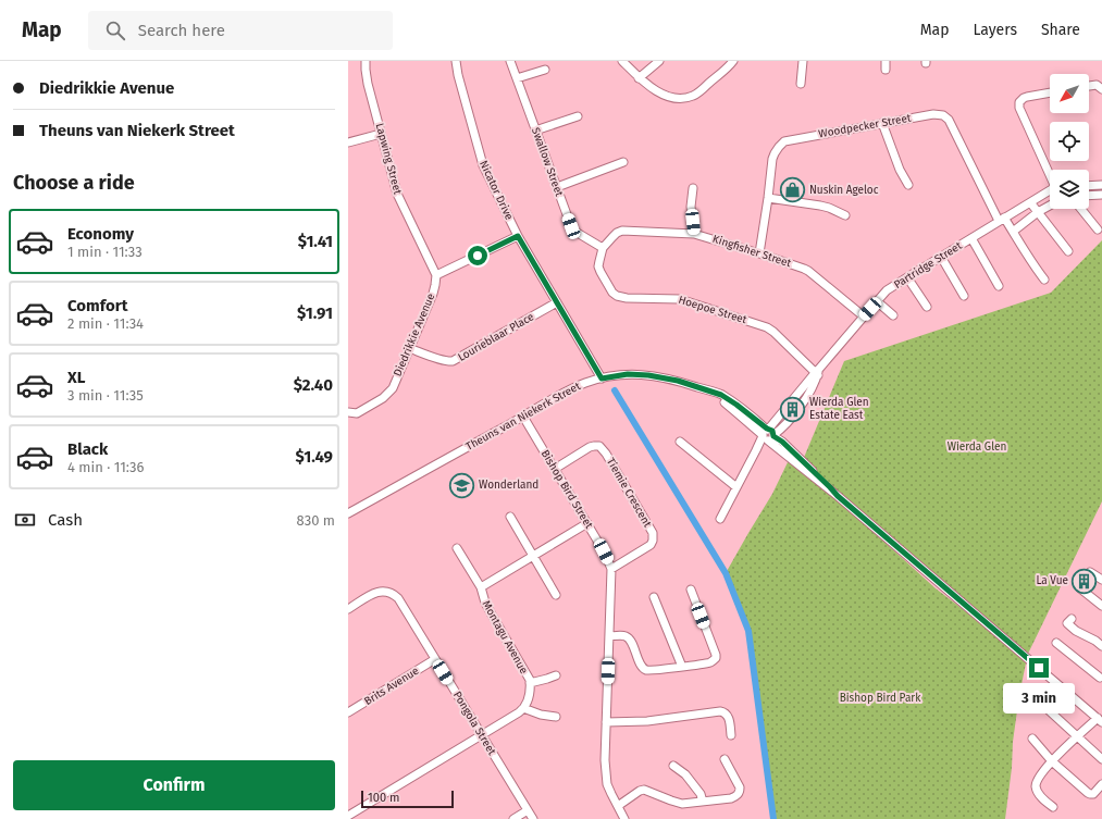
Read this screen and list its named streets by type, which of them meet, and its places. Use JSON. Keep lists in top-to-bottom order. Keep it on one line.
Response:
{"streets":{"street":["Woodpecker Street","Lapwing Street","Swallow Street","Nicator Drive","Kingfisher Street","Partridge Street","Hoepoe Street","Diedrikkie Avenue","Lourieblaar Place","Theuns van Niekerk Street","Bishop Bird Street","Tiemie Crescent","Montagu Avenue","Brits Avenue","Pongola Street"]},"crossings":[["Woodpecker Street","Kingfisher Street"],["Woodpecker Street","Partridge Street"],["Lapwing Street","Diedrikkie Avenue"],["Swallow Street","Kingfisher Street"],["Swallow Street","Hoepoe Street"],["Nicator Drive","Lourieblaar Place"],["Nicator Drive","Theuns van Niekerk Street"],["Kingfisher Street","Partridge Street"],["Kingfisher Street","Hoepoe Street"],["Partridge Street","Hoepoe Street"],["Partridge Street","Theuns van Niekerk Street"],["Diedrikkie Avenue","Lourieblaar Place"],["Theuns van Niekerk Street","Bishop Bird Street"],["Bishop Bird Street","Tiemie Crescent"],["Bishop Bird Street","Montagu Avenue"],["Brits Avenue","Pongola Street"]],"parks":["Wierda Glen","Bishop Bird Park"],"places":{"shop":["Nuskin Ageloc"],"building":["Wierda Glen Estate East","La Vue"],"school or university":["Wonderland"]},"scale_bar":"100 m","north":"bottom left","page":{"header":"Map","search":"Search here","nav":["Map","Layers","Share"],"banner":["Diedrikkie Avenue","Theuns van Niekerk Street"],"heading":"Choose a ride","list":[{"name":"Economy","note":"1 min · 11:33","value":"$1.41"},{"name":"Comfort","note":"2 min · 11:34","value":"$1.91"},{"name":"XL","note":"3 min · 11:35","value":"$2.40"},{"name":"Black","note":"4 min · 11:36","value":"$1.49"}],"pay":["Cash","830 m"],"bubble":"3 min","buttons":"Confirm","scale":"100 m"}}
